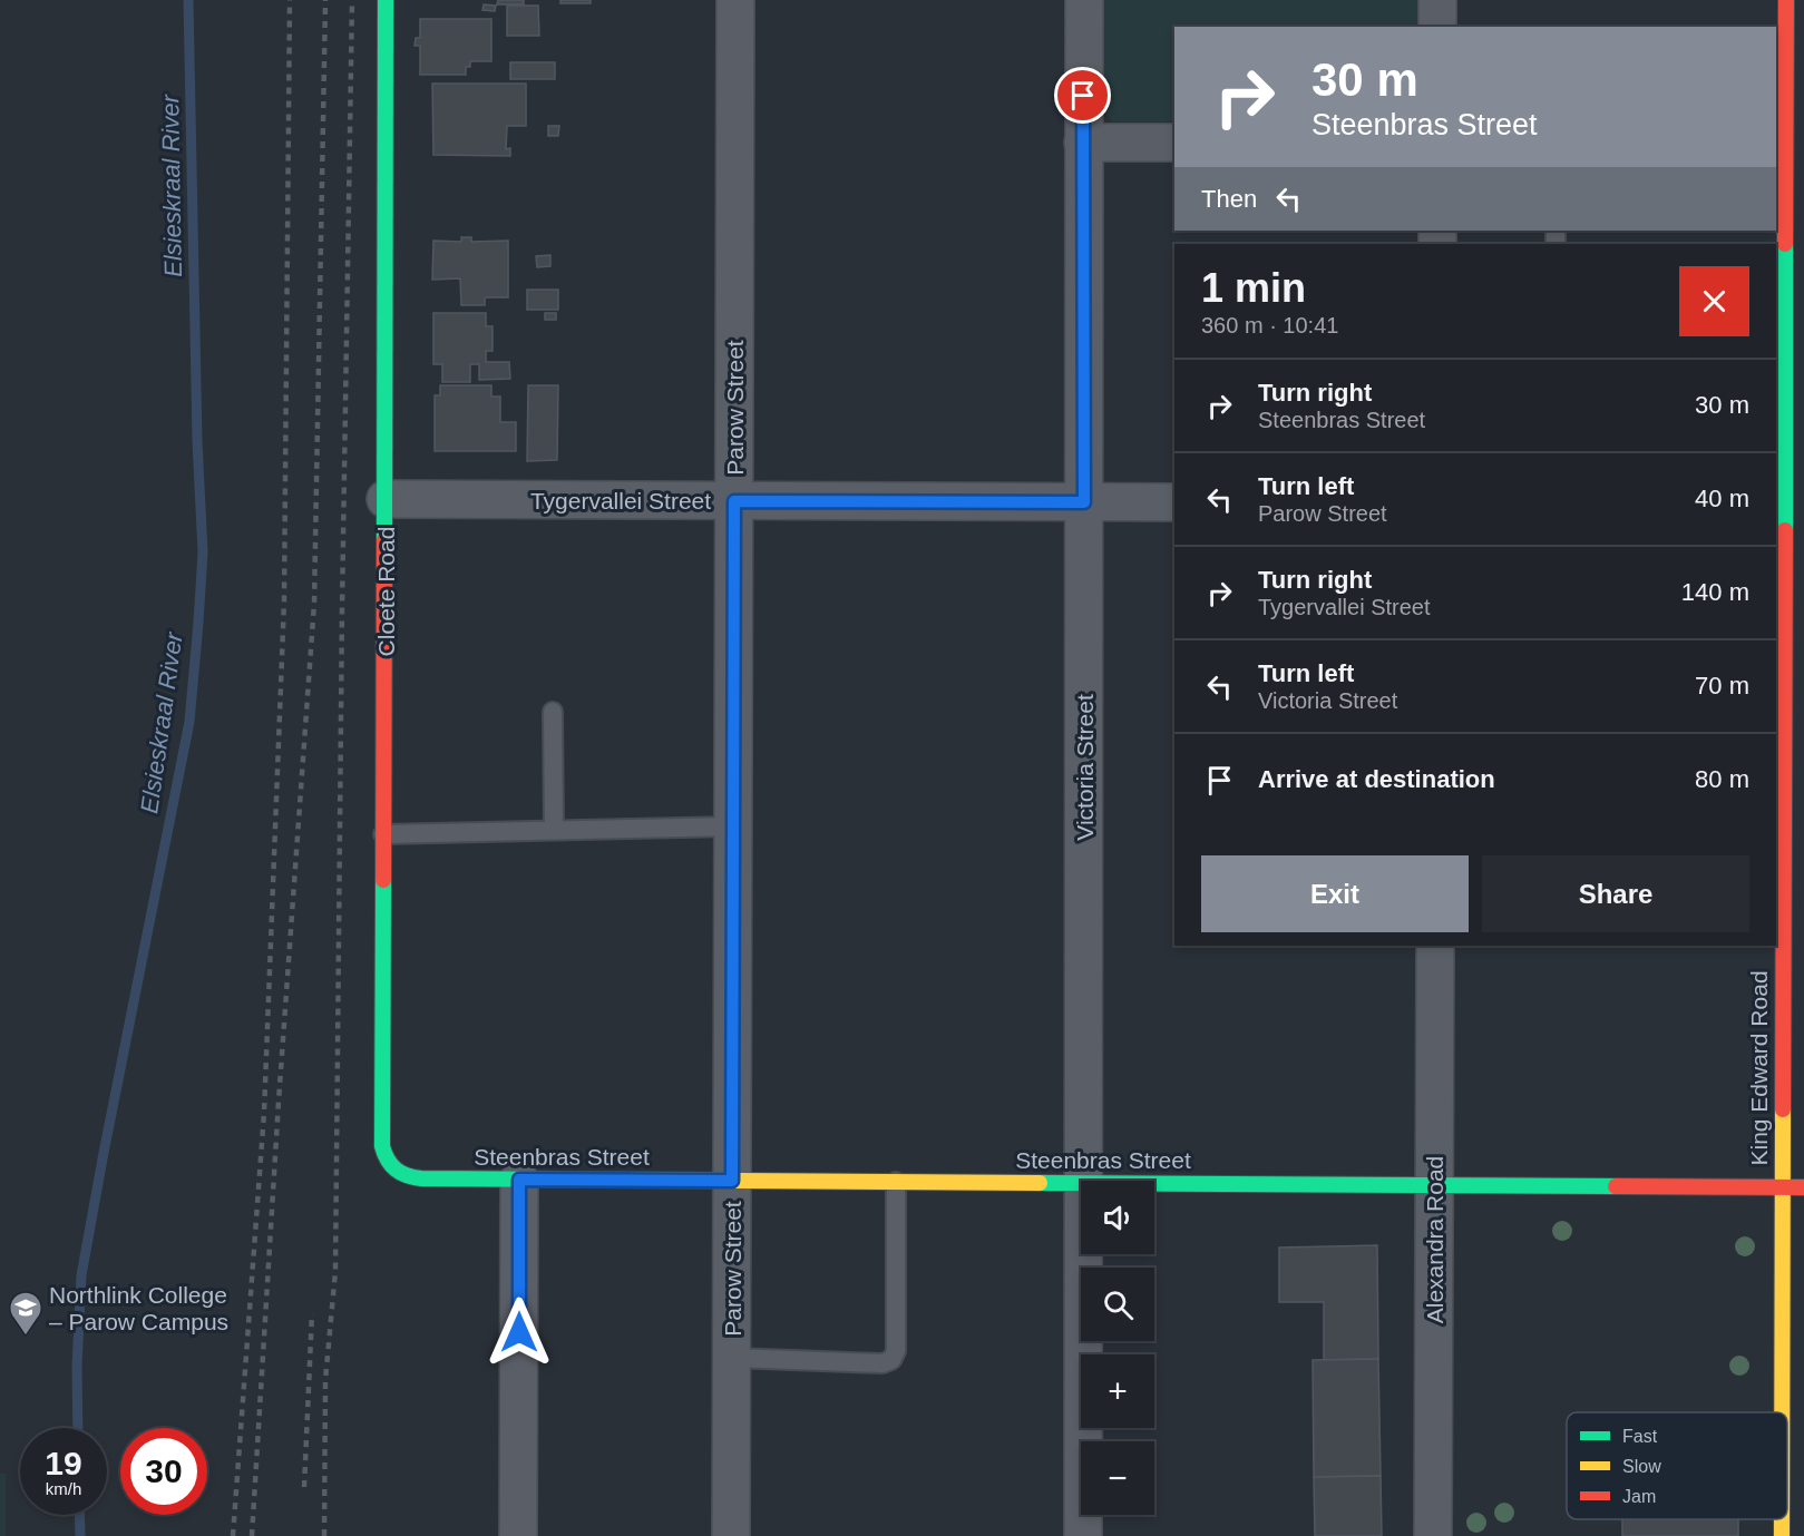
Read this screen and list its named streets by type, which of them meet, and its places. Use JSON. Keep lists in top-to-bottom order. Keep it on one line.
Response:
{"streets":{"street":["Parow Street","Tygervallei Street","Cloete Road","Victoria Street","King Edward Road","Steenbras Street","Alexandra Road"]},"crossings":[["Parow Street","Tygervallei Street"],["Parow Street","Steenbras Street"],["Tygervallei Street","Cloete Road"],["Tygervallei Street","Victoria Street"],["Cloete Road","Steenbras Street"],["King Edward Road","Steenbras Street"],["Steenbras Street","Alexandra Road"]],"water":["Elsieskraal River"],"places":{"school or university":["Northlink College – Parow Campus"]},"legend":["Fast","Slow","Jam"],"page":{"turn":["30 m","Steenbras Street"],"then":"Then","heading":["1 min","360 m · 10:41"],"list":[{"name":"Turn right","note":"Steenbras Street","value":"30 m"},{"name":"Turn left","note":"Parow Street","value":"40 m"},{"name":"Turn right","note":"Tygervallei Street","value":"140 m"},{"name":"Turn left","note":"Victoria Street","value":"70 m"},{"name":"Arrive at destination","value":"80 m"}],"buttons":["Exit","Share"],"map_buttons":["+","−"],"speed":"19 km/h","limit":"30"}}
